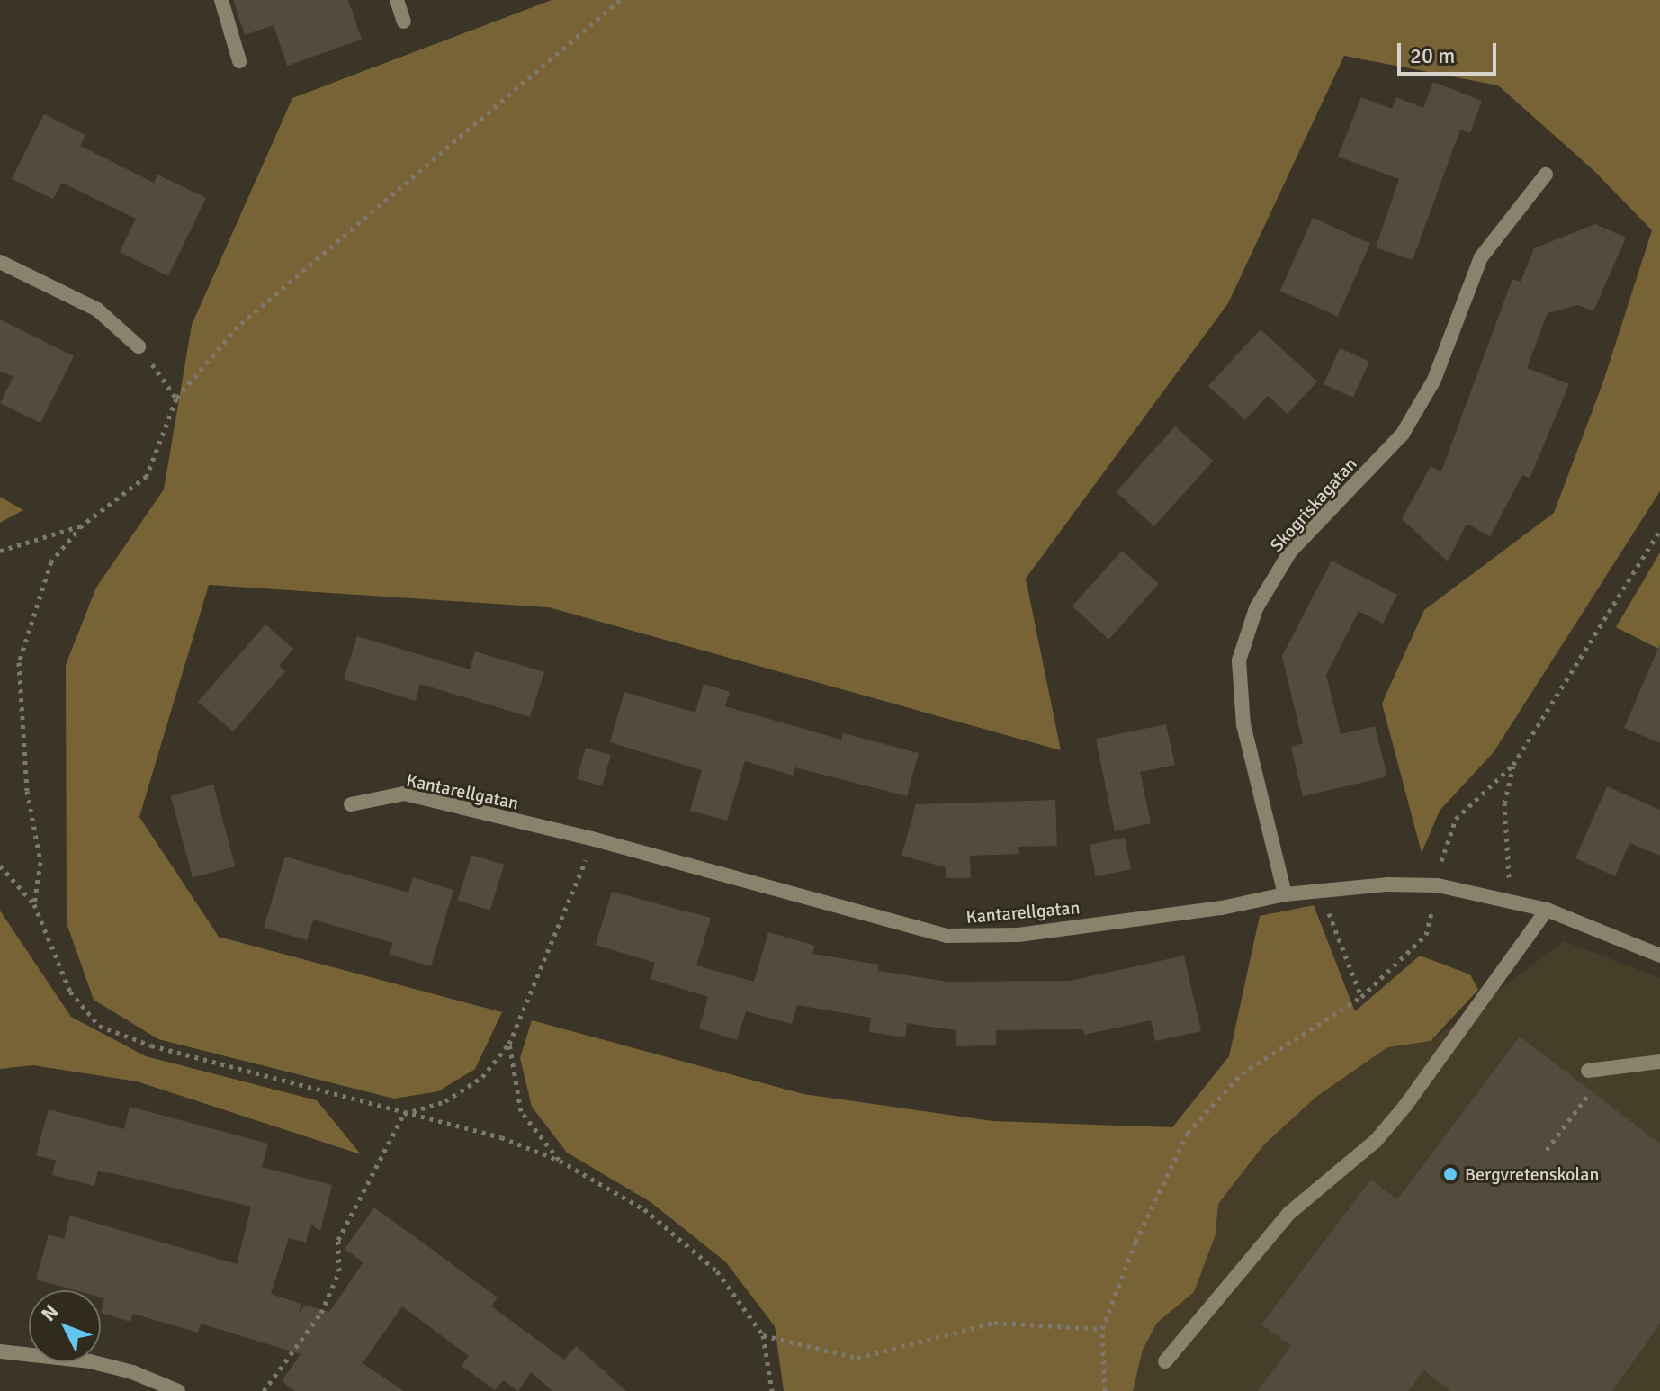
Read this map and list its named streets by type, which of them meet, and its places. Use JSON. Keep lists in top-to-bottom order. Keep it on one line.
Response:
{"streets":{"street":["Skogriskagatan","Kantarellgatan"]},"crossings":[["Skogriskagatan","Kantarellgatan"]],"places":["Bergvretenskolan"],"scale_bar":"20 m","north":"top left"}
